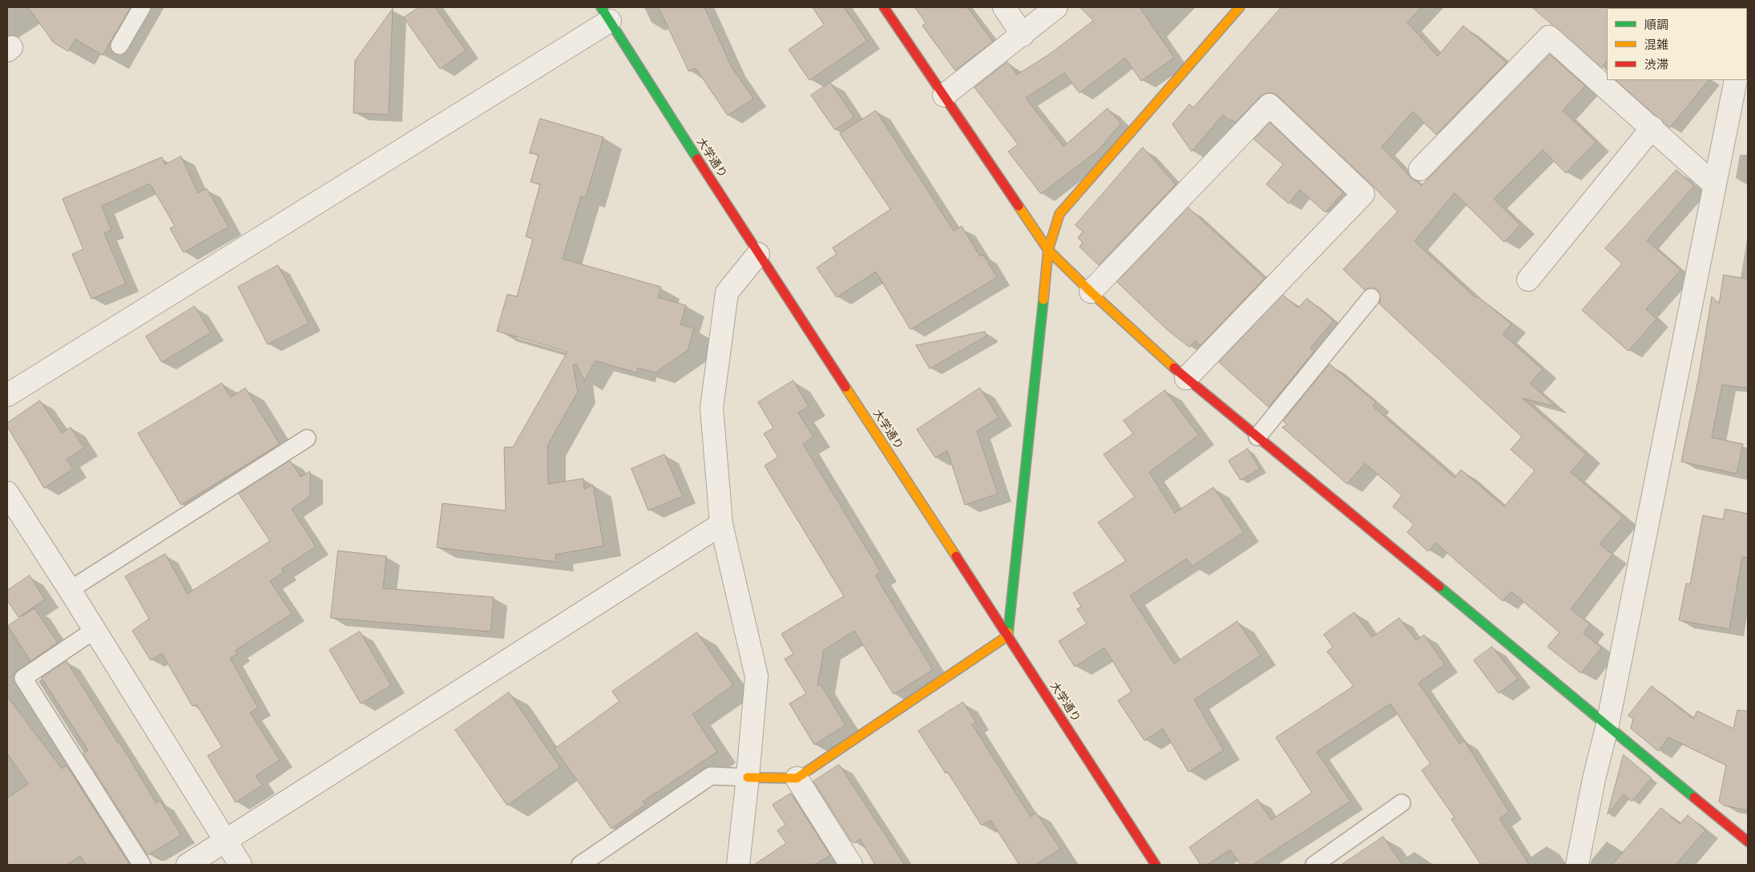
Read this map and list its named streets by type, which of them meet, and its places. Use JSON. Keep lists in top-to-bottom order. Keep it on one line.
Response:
{"streets":{"street":["大学通り"]},"legend":["順調","混雑","渋滞"]}
